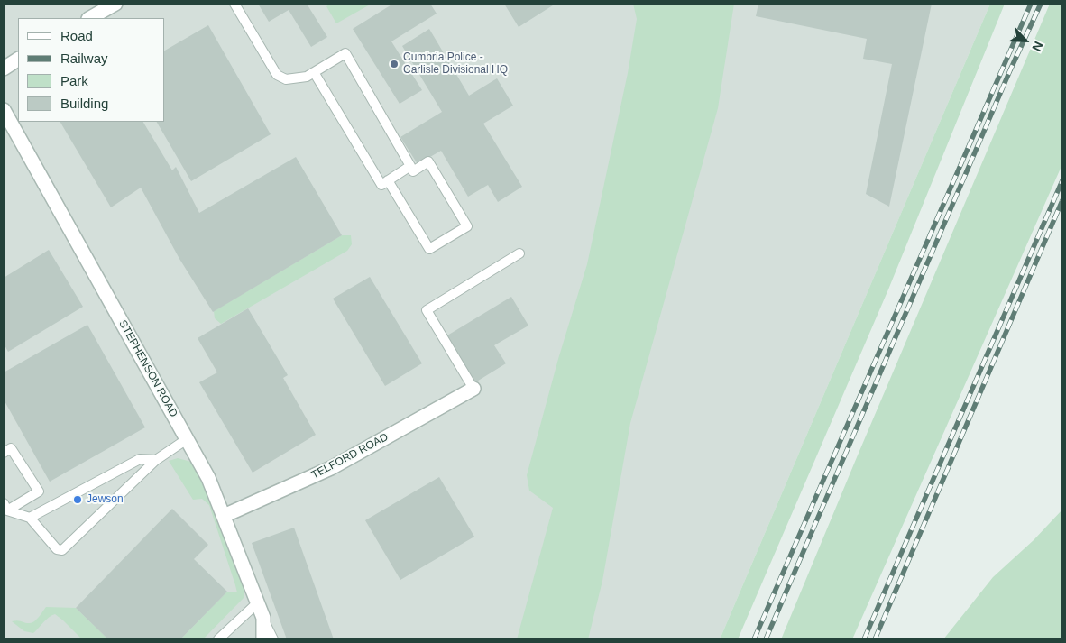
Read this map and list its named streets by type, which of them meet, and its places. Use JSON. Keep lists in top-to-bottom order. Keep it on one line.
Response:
{"streets":{"street":["STEPHENSON ROAD","TELFORD ROAD"]},"crossings":[["STEPHENSON ROAD","TELFORD ROAD"]],"places":["Cumbria Police - Carlisle Divisional HQ","Jewson"],"legend":["Road","Railway","Park","Building"],"north":"bottom right"}
